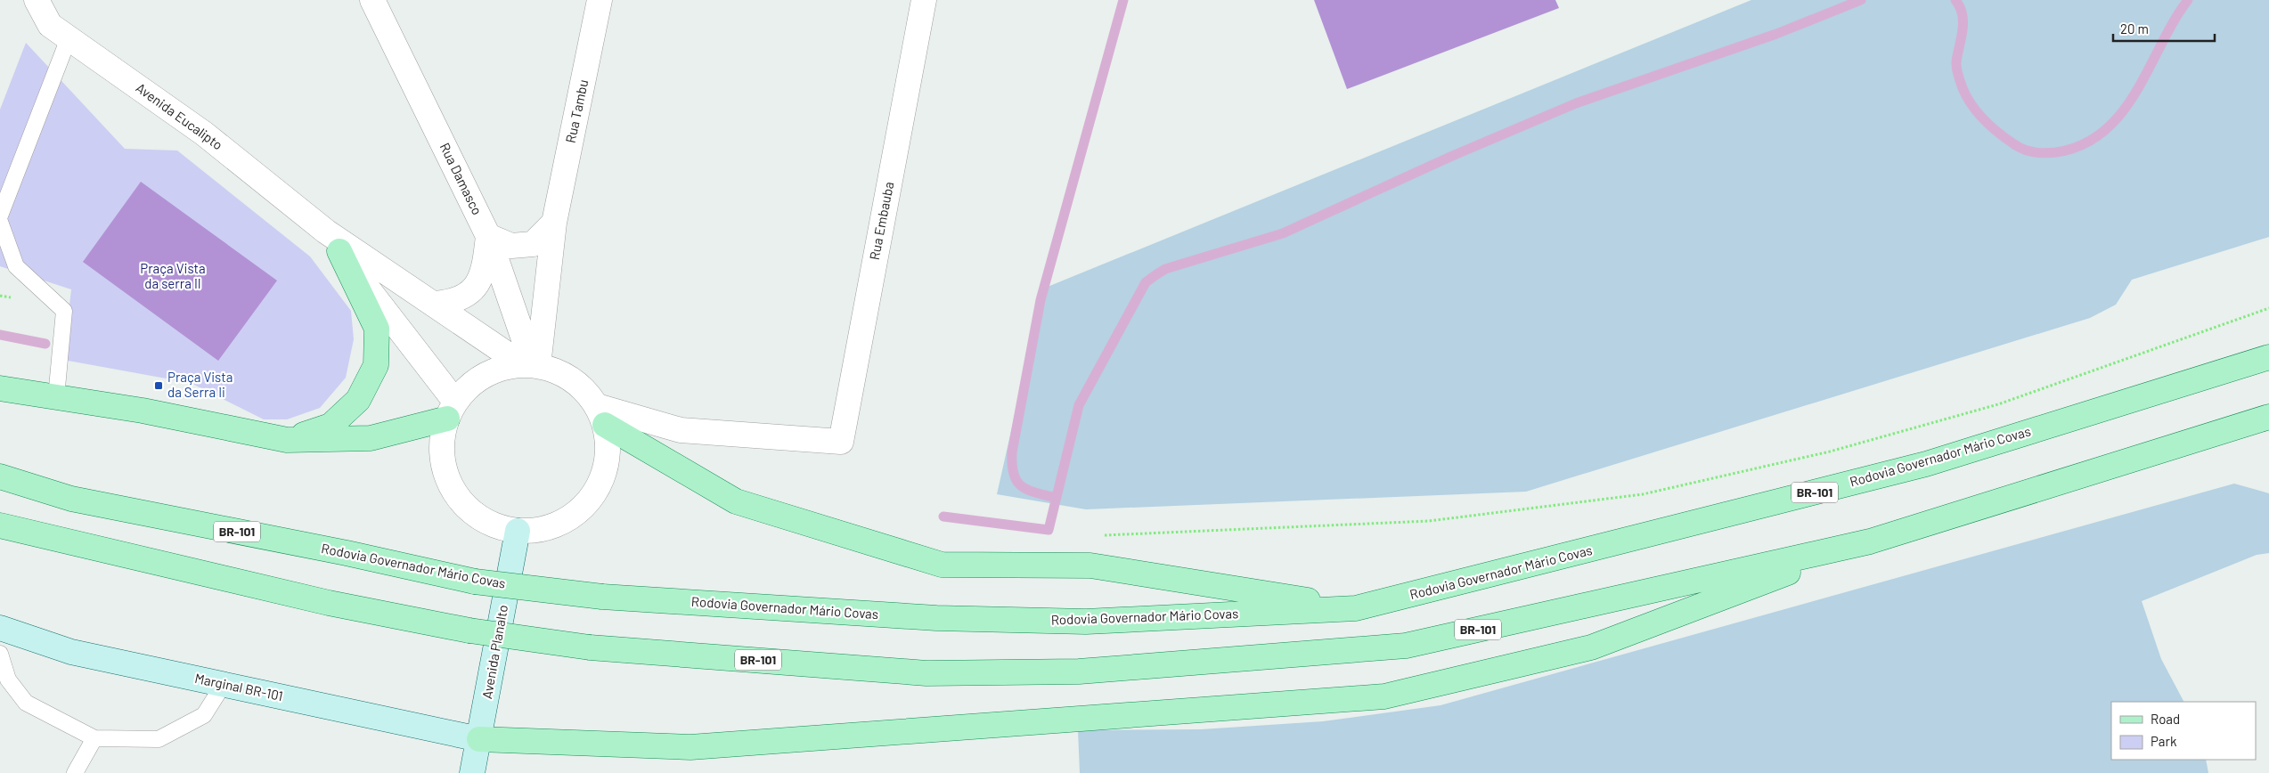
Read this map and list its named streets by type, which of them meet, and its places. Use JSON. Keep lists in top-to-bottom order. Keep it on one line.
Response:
{"streets":{"main road":["Rodovia Governador Mário Covas","BR-101"],"street":["Rua Tambu","Avenida Eucalipto","Rua Damasco","Rua Embauba","Avenida Planalto","Marginal BR-101"]},"crossings":[["Rua Tambu","Avenida Eucalipto"],["Rua Tambu","Rua Damasco"],["Avenida Eucalipto","Rua Damasco"],["Avenida Eucalipto","Rua Embauba"],["Avenida Planalto","Marginal BR-101"]],"parks":["Praça Vista da serra II"],"places":{"transit":["Praça Vista da Serra Ii"]},"legend":["Road","Park"],"scale_bar":"20 m"}
